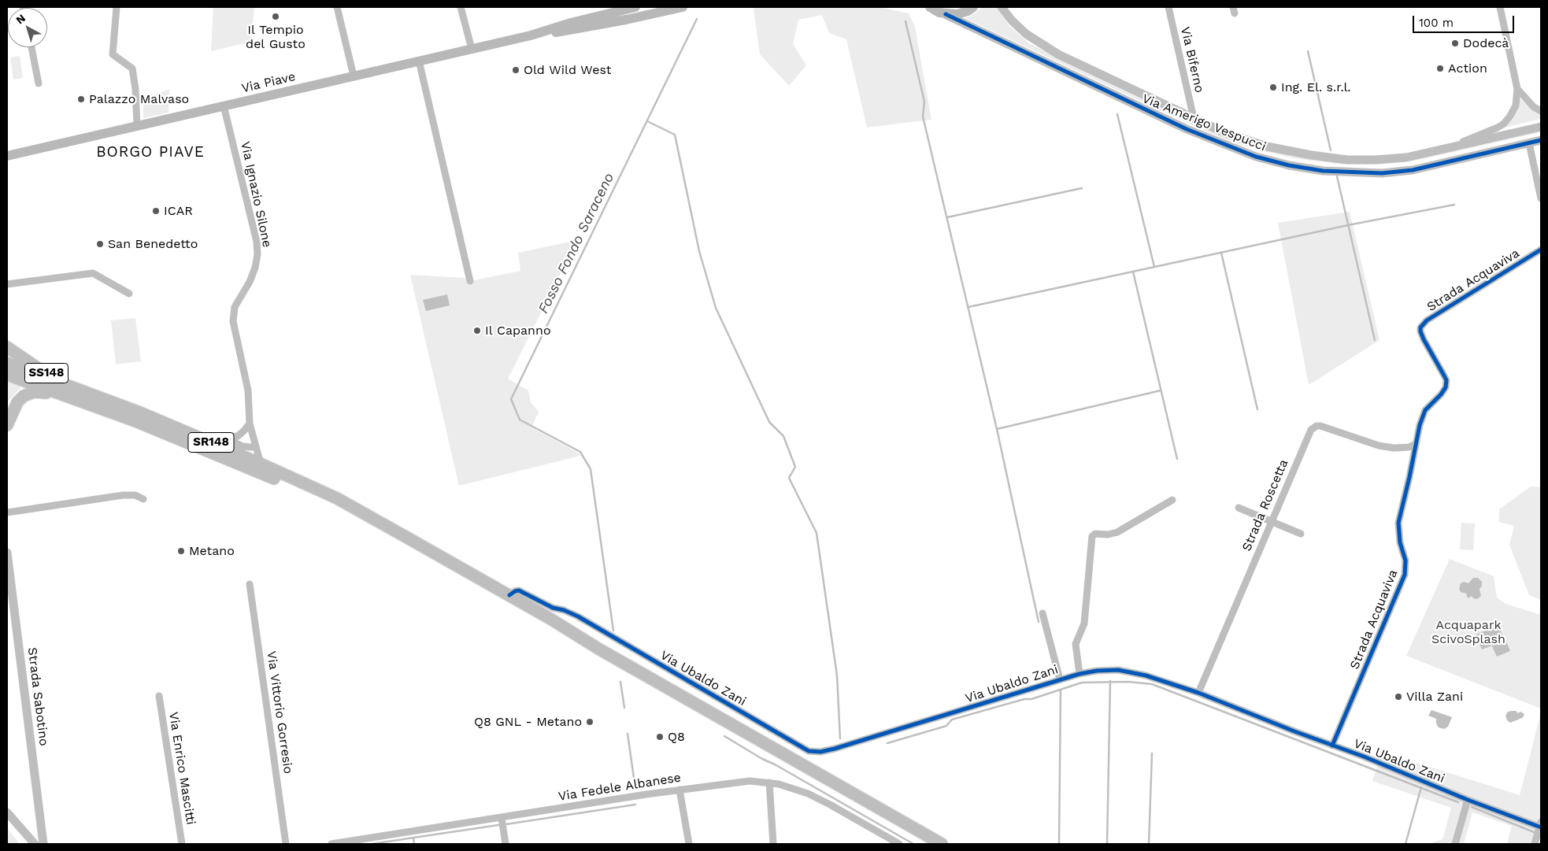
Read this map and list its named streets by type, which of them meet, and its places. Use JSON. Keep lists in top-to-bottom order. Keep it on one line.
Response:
{"streets":{"main road":["Via Piave","SS148","SR148"],"street":["Via Biferno","Via Amerigo Vespucci","Via Ignazio Silone","Strada Acquaviva","Strada Roscetta","Via Ubaldo Zani","Strada Sabotino","Via Vittorio Gorresio","Via Enrico Mascitti","Via Fedele Albanese"]},"crossings":[["Via Biferno","Via Amerigo Vespucci"],["Via Piave","Via Ignazio Silone"],["Via Ignazio Silone","SR148"],["Strada Acquaviva","Strada Roscetta"],["Strada Acquaviva","Via Ubaldo Zani"],["SS148","SR148"],["SR148","Via Ubaldo Zani"],["Strada Roscetta","Via Ubaldo Zani"]],"districts":["BORGO PIAVE"],"water":["Fosso Fondo Saraceno"],"parks":["Acquapark ScivoSplash"],"places":["Il Tempio del Gusto","Dodecà","Action","Old Wild West","Ing. El. s.r.l.","Palazzo Malvaso","ICAR","San Benedetto","Il Capanno","Metano","Villa Zani","Q8 GNL - Metano","Q8"],"scale_bar":"100 m","north":"top left"}
